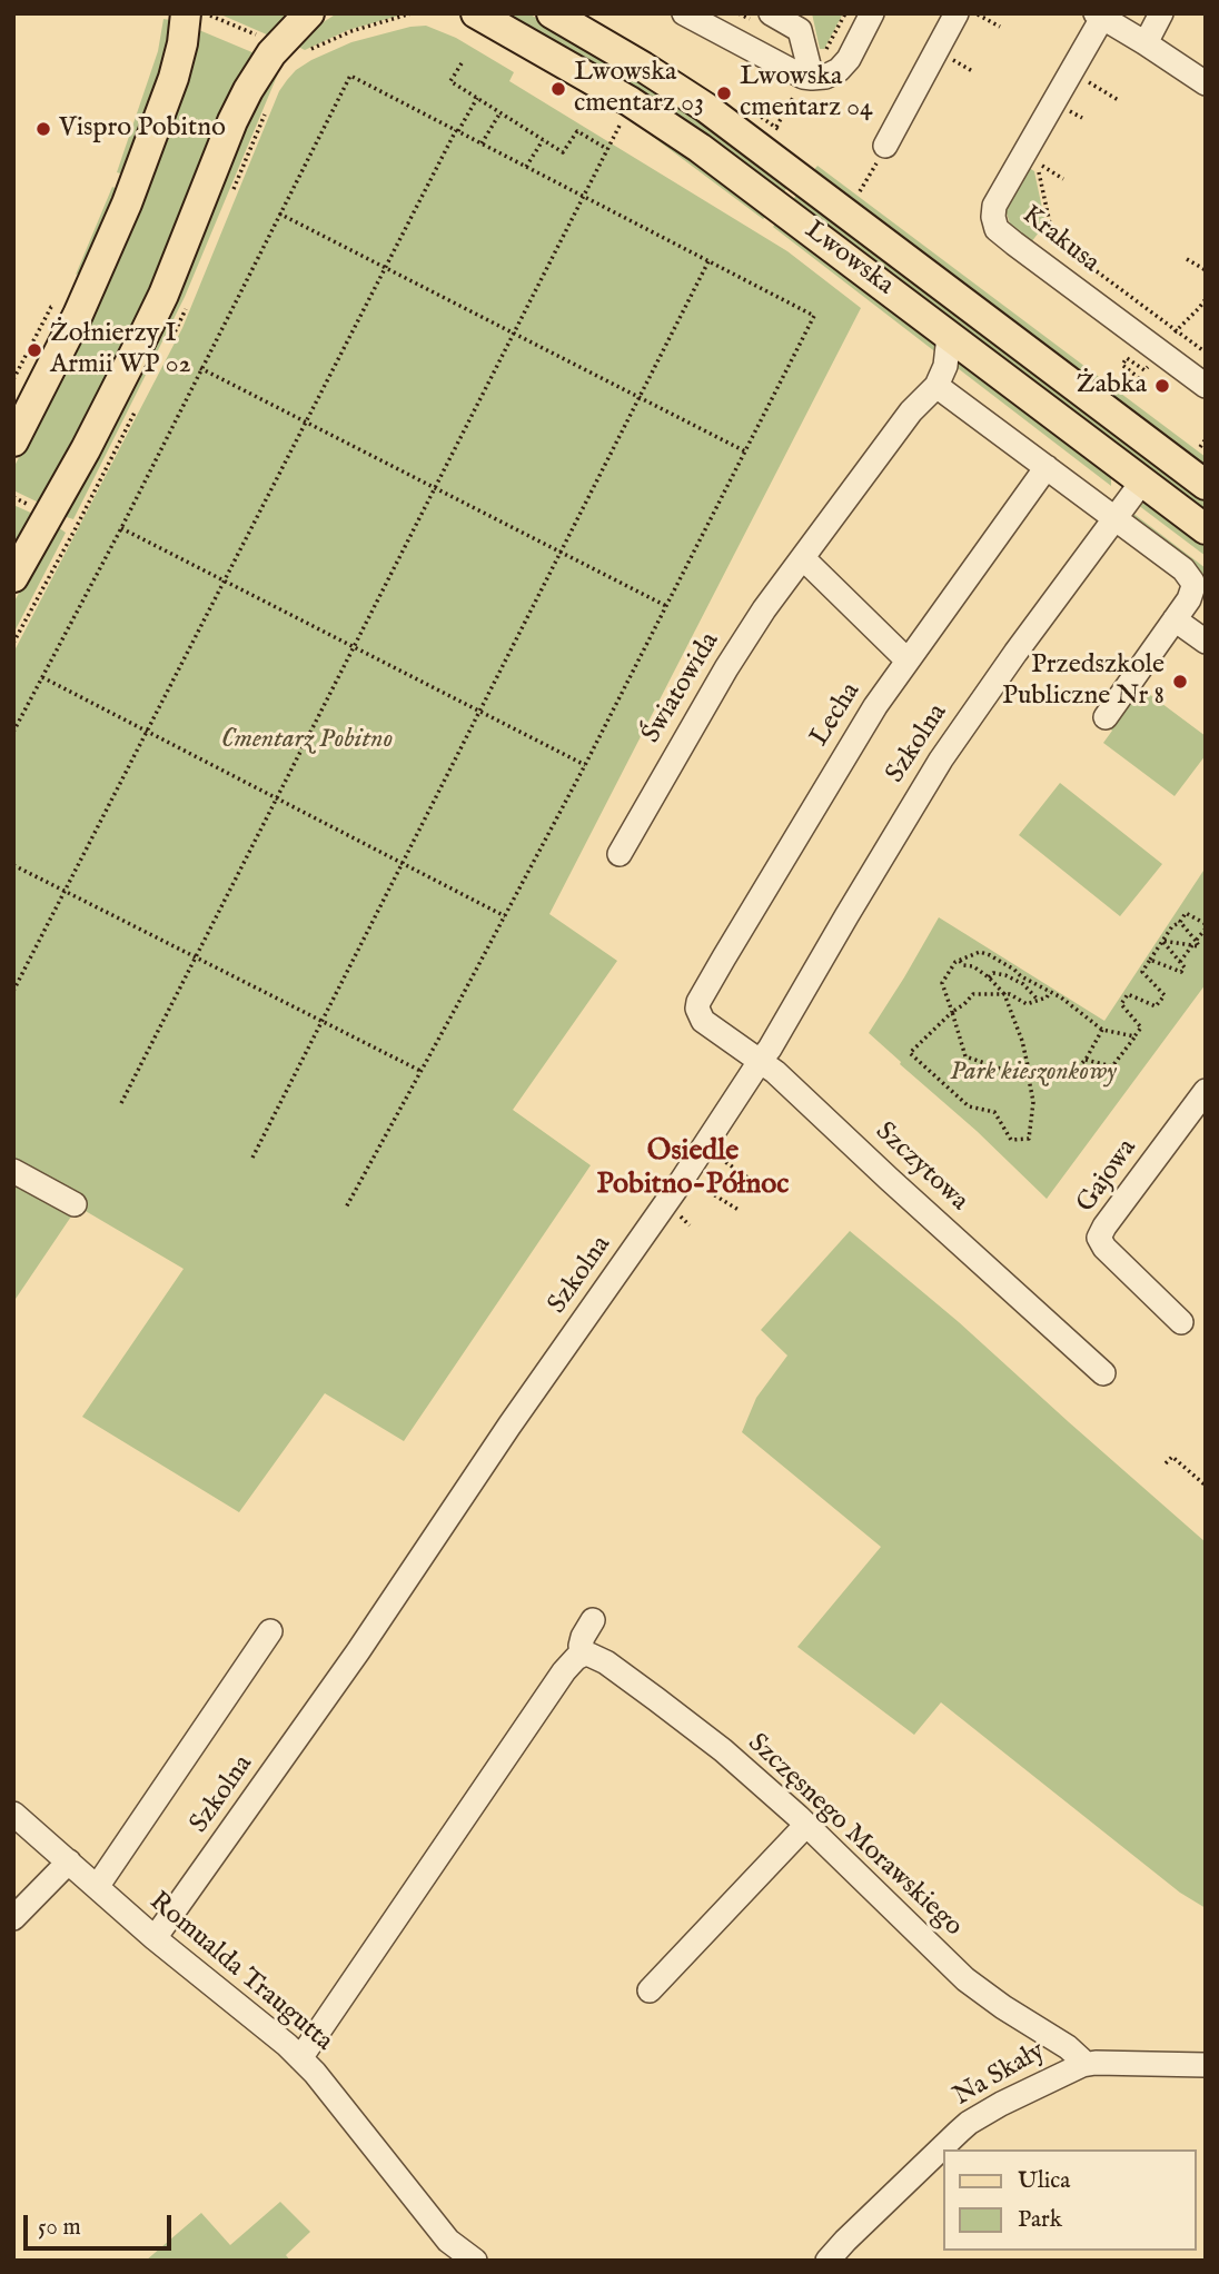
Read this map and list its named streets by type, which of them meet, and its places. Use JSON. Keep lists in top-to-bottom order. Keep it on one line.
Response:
{"streets":{"main road":["Lwowska"],"street":["Krakusa","Światowida","Lecha","Szkolna","Szczytowa","Gajowa","Szczęsnego Morawskiego","Romualda Traugutta","Na Skały"]},"crossings":[["Lwowska","Światowida"],["Lwowska","Szkolna"],["Lecha","Szczytowa"],["Szkolna","Szczytowa"],["Szkolna","Romualda Traugutta"],["Szczęsnego Morawskiego","Na Skały"]],"districts":["Osiedle Pobitno-Północ"],"parks":["Cmentarz Pobitno","Park kieszonkowy"],"places":["Lwowska cmentarz 03","Lwowska cmentarz 04","Vispro Pobitno","Żołnierzy I Armii WP 02","Żabka","Przedszkole Publiczne Nr 8"],"legend":["Ulica","Park"],"scale_bar":"50 m"}
